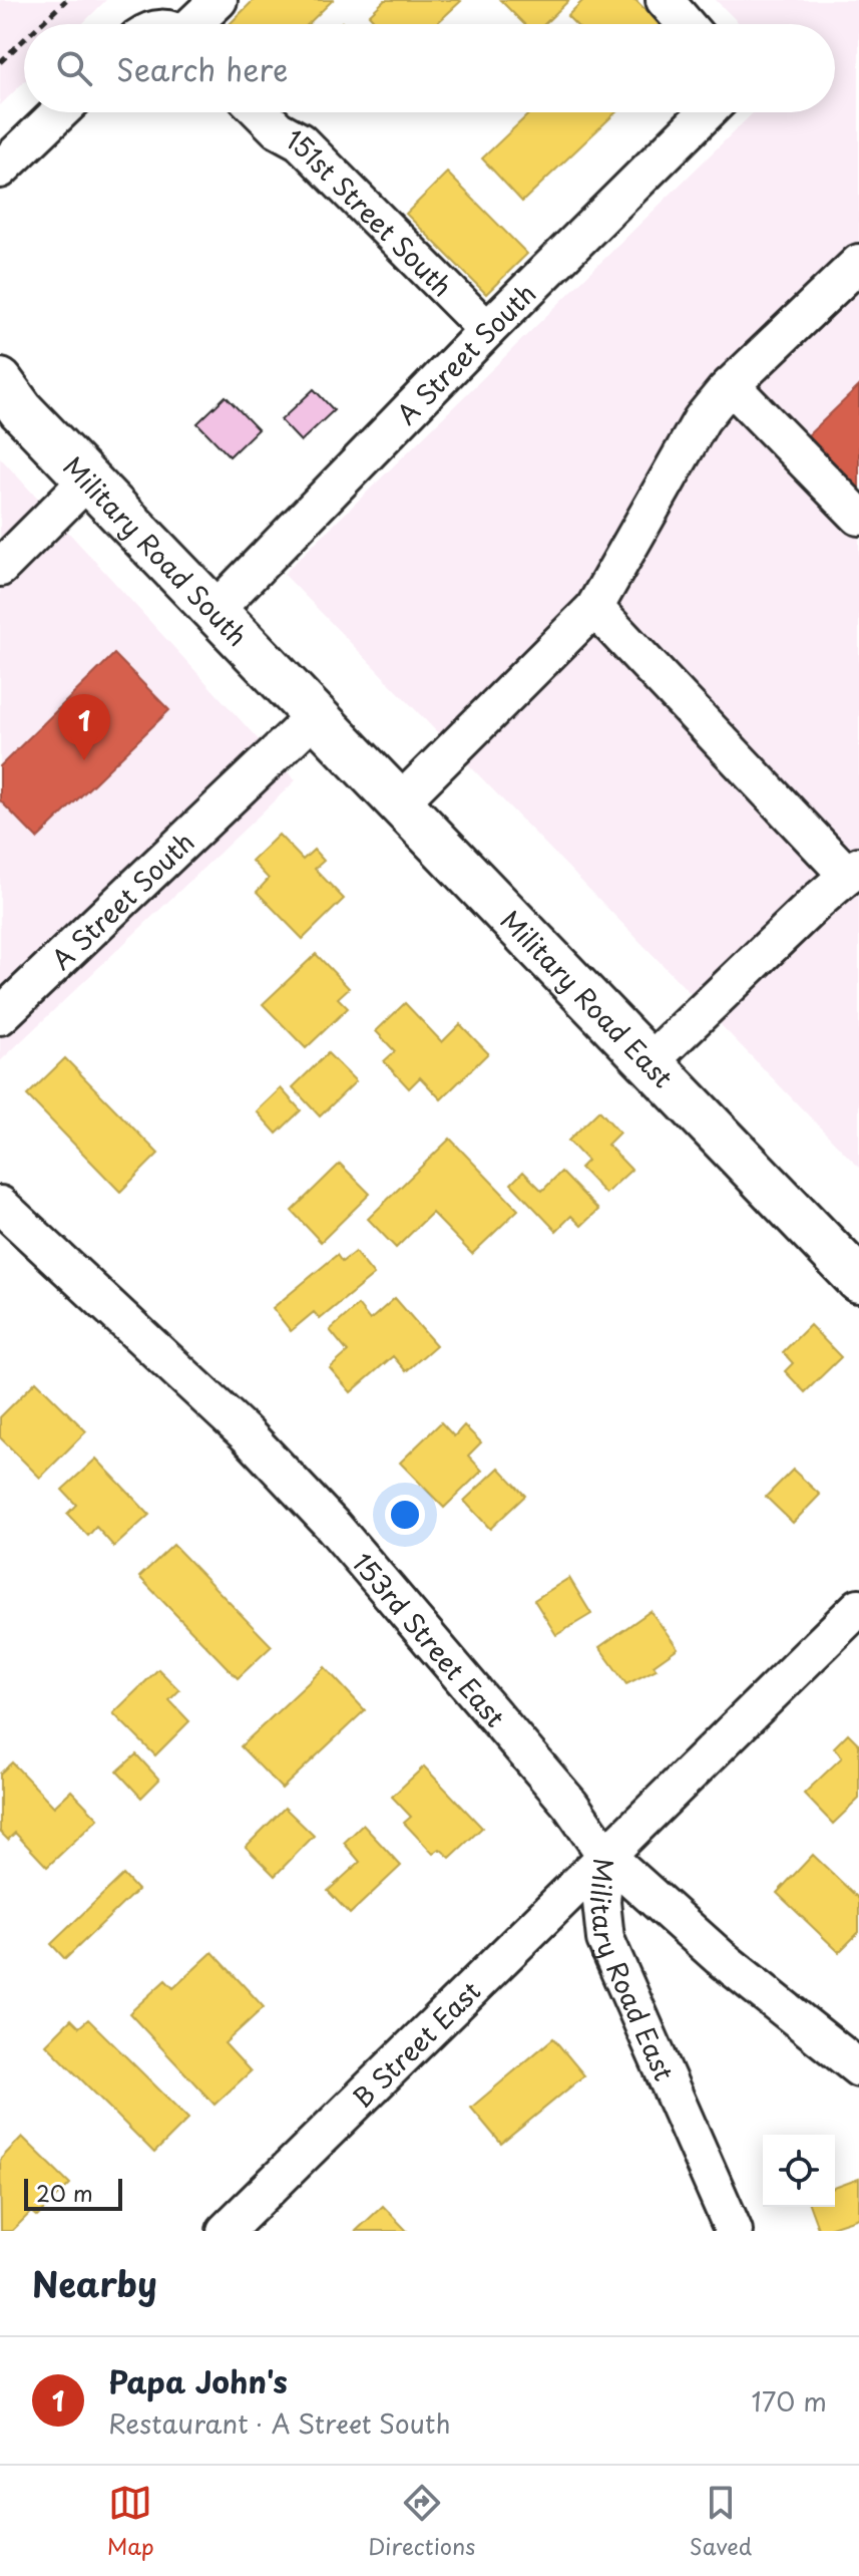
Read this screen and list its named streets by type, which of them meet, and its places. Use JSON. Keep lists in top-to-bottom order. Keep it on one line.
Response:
{"streets":{"main road":["Military Road South","Military Road East"],"street":["151st Street South","A Street South","153rd Street East","B Street East"]},"crossings":[["151st Street South","A Street South"],["A Street South","Military Road South"],["A Street South","Military Road East"],["Military Road South","Military Road East"],["Military Road East","153rd Street East"],["Military Road East","B Street East"],["153rd Street East","B Street East"]],"scale_bar":"20 m","page":{"search":"Search here","pins":"1","scale":"20 m","heading":"Nearby","list":[{"mark":"1","name":"Papa John's","note":"Restaurant · A Street South","value":"170 m"}],"nav":["Map","Directions","Saved"]}}
